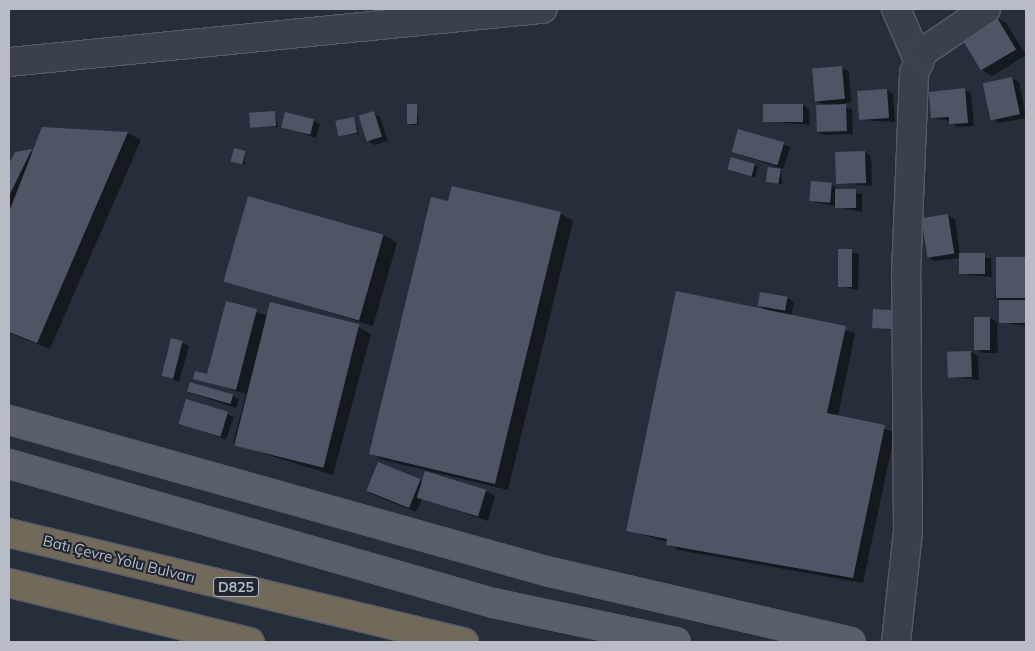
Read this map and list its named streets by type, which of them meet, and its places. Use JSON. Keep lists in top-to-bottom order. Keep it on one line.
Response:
{"streets":{"highway":["Batı Çevre Yolu Bulvarı","D825"]}}
